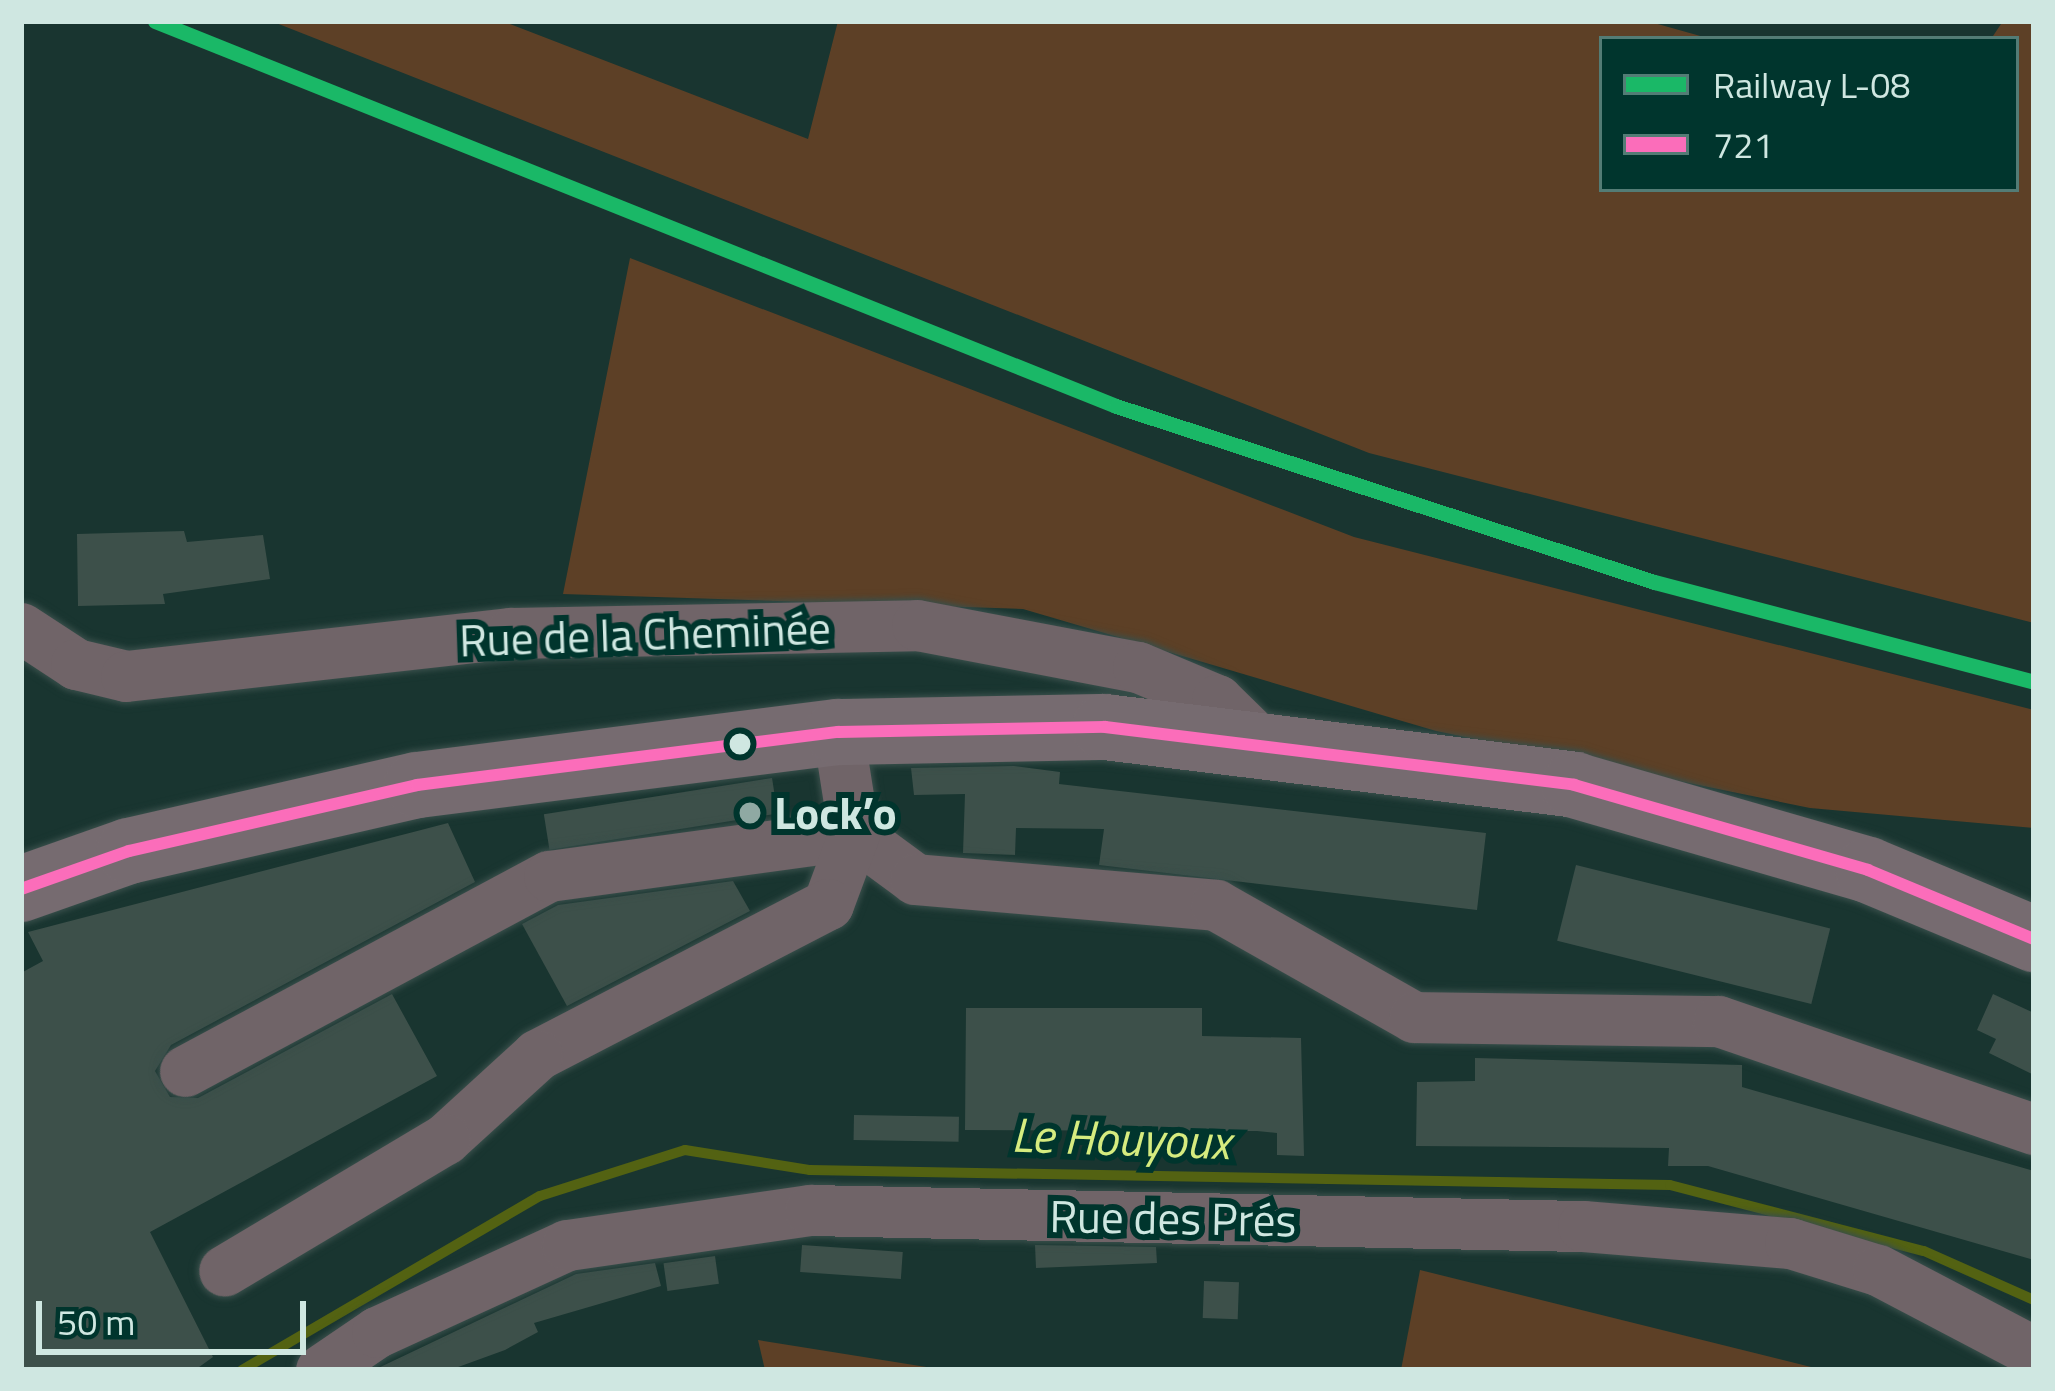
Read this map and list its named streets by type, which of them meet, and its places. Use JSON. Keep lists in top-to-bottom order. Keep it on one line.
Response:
{"streets":{"street":["Rue de la Cheminée","Rue des Prés"]},"water":["Le Houyoux"],"places":["Lock’o"],"lines":["rail line L-08","transit line 721"],"legend":["Railway L-08","721"],"scale_bar":"50 m"}
